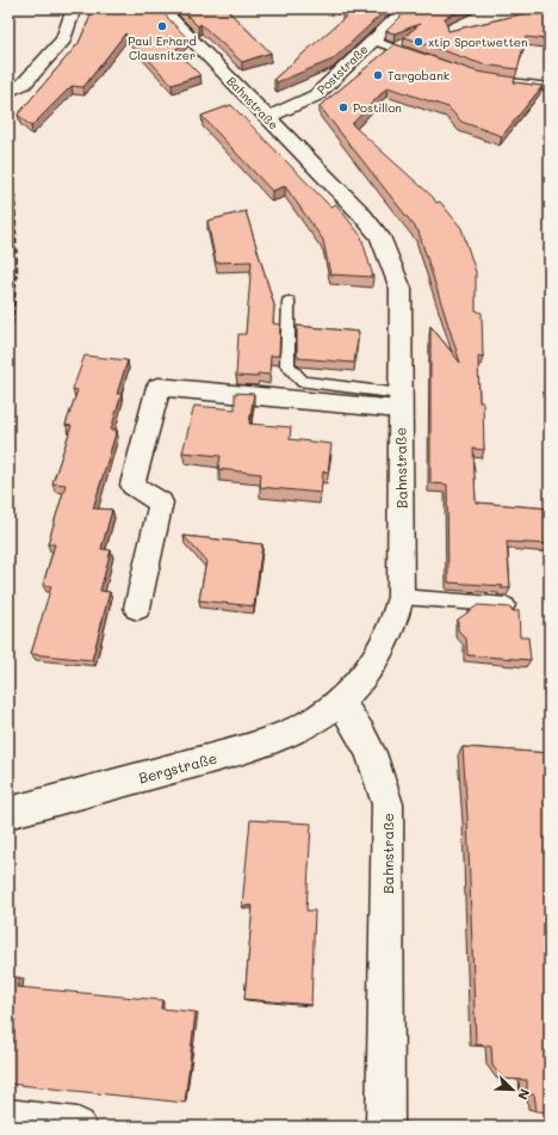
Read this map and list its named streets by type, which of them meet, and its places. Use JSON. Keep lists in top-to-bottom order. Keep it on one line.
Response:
{"streets":{"street":["Poststraße","Bahnstraße","Bergstraße"]},"crossings":[["Poststraße","Bahnstraße"],["Bahnstraße","Bergstraße"]],"places":["Paul Erhard Clausnitzer","xtip Sportwetten","Targobank","Postillon"],"north":"bottom right"}
